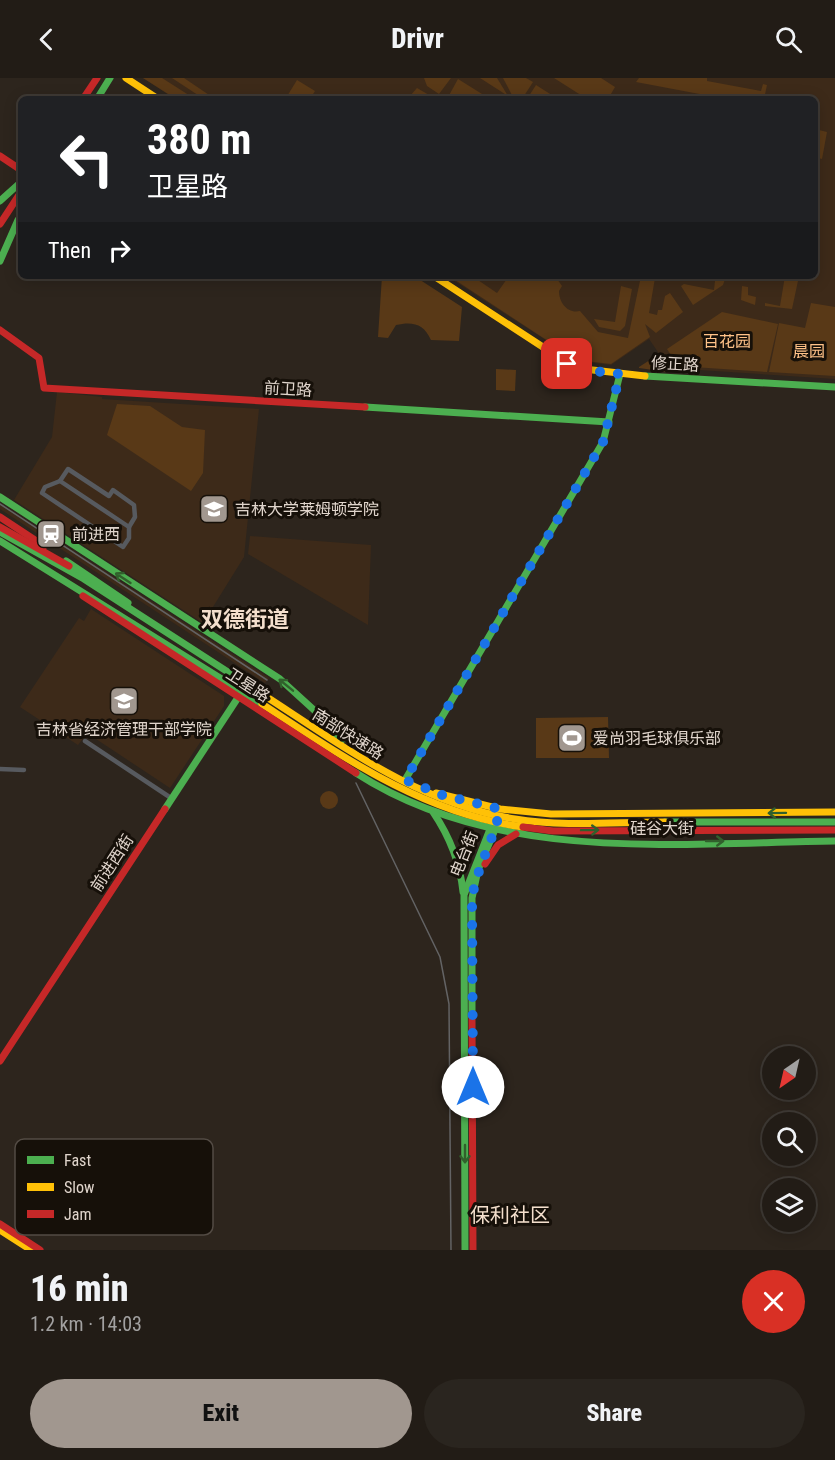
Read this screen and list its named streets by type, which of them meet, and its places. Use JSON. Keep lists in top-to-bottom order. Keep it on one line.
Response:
{"streets":{"main road":["修正路","前卫路","卫星路","南部快速路","硅谷大街","电台街","前进西街"]},"crossings":[["卫星路","南部快速路"],["卫星路","硅谷大街"],["卫星路","电台街"],["卫星路","前进西街"],["硅谷大街","电台街"]],"districts":["双德街道","保利社区"],"parks":["百花园","晨园"],"places":{"school or university":["吉林大学莱姆顿学院","吉林省经济管理干部学院"],"station":["前进西"],"sports":["爱尚羽毛球俱乐部"]},"legend":["Fast","Slow","Jam"],"north":"bottom left","page":{"header":"Drivr","turn":["380 m","卫星路"],"then":"Then","heading":["16 min","1.2 km · 14:03"],"buttons":["Exit","Share"]}}
